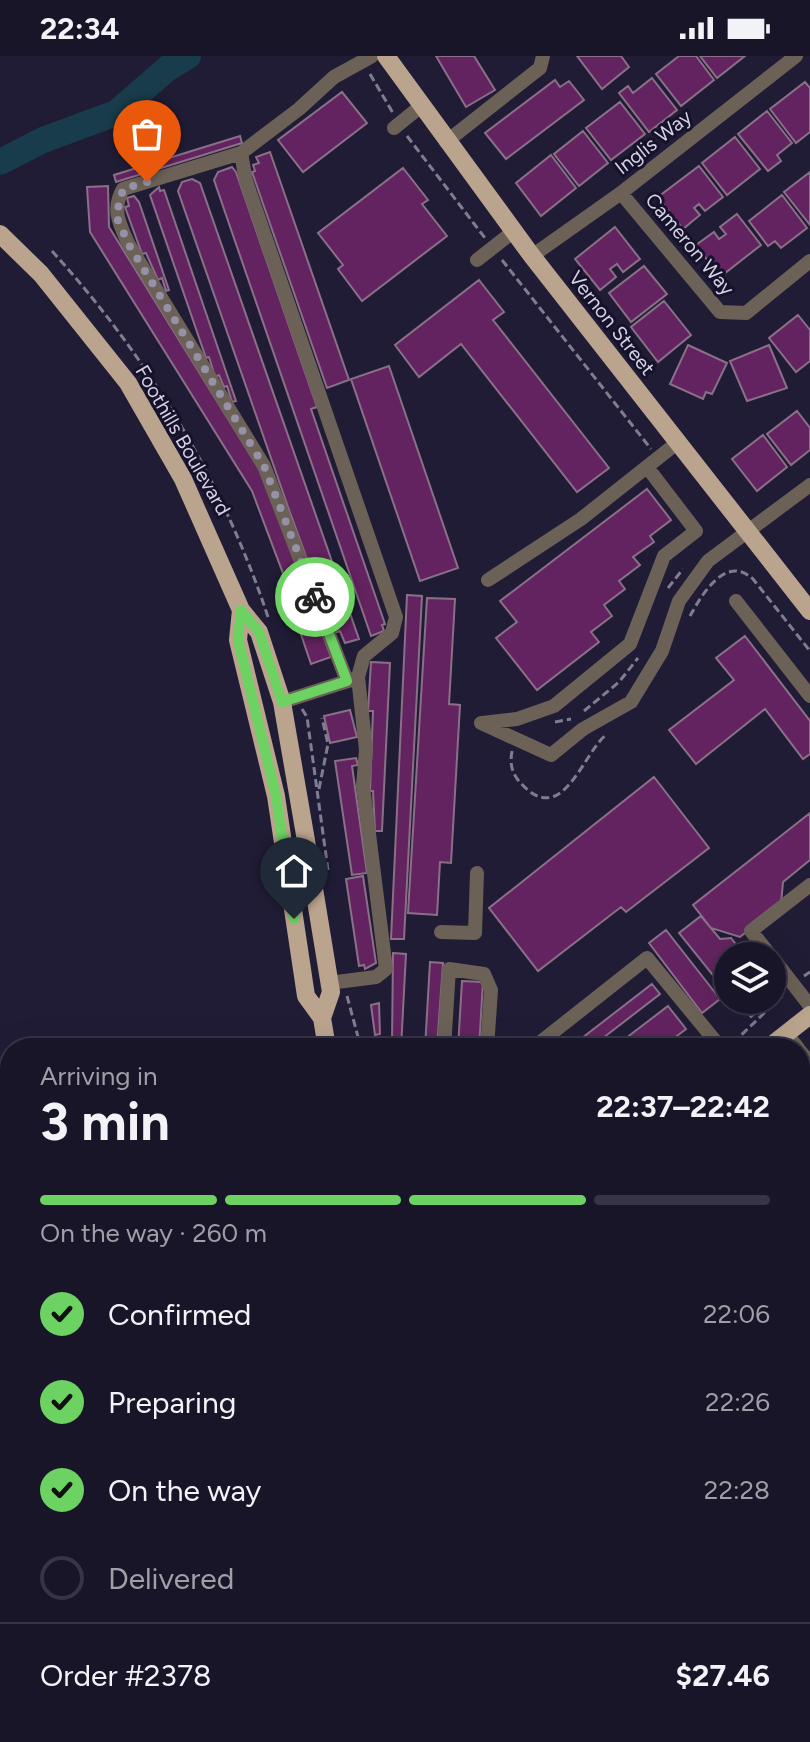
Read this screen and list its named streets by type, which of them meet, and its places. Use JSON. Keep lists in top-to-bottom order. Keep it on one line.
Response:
{"streets":{"main road":["Vernon Street","Foothills Boulevard"],"street":["Inglis Way","Cameron Way"]},"crossings":[["Inglis Way","Cameron Way"],["Inglis Way","Vernon Street"]],"page":{"status":"22:34","heading":["3 min","Arriving in","22:37–22:42"],"panel":["Order #2378","$27.46"],"bar":"On the way · 260 m","list":[["Confirmed","22:06"],["Preparing","22:26"],["On the way","22:28"],"Delivered"]}}
